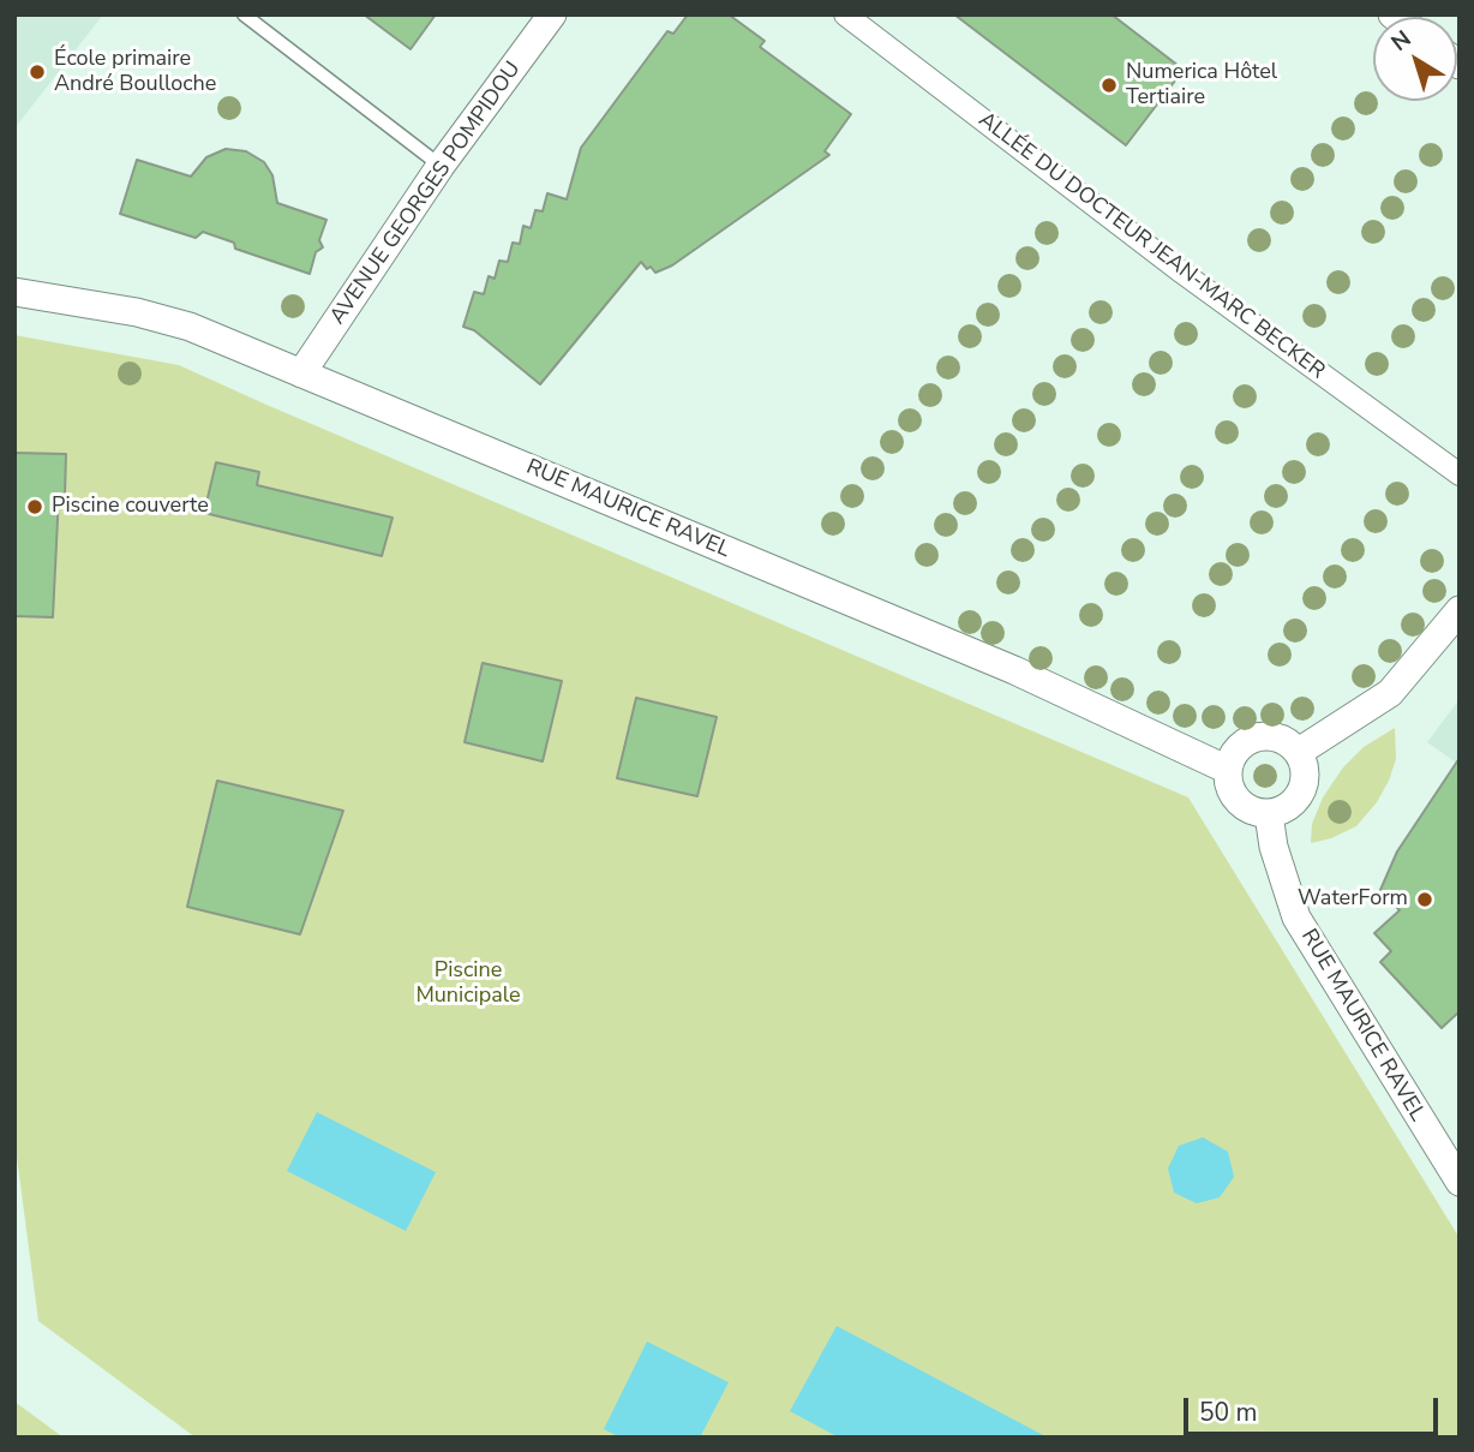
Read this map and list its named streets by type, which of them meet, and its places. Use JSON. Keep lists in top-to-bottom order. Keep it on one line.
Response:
{"streets":{"street":["AVENUE GEORGES POMPIDOU","ALLÉE DU DOCTEUR JEAN-MARC BECKER","RUE MAURICE RAVEL"]},"crossings":[["AVENUE GEORGES POMPIDOU","RUE MAURICE RAVEL"]],"parks":["Piscine Municipale"],"places":["École primaire André Boulloche","Numerica Hôtel Tertiaire","Piscine couverte","WaterForm"],"scale_bar":"50 m","north":"top left"}
